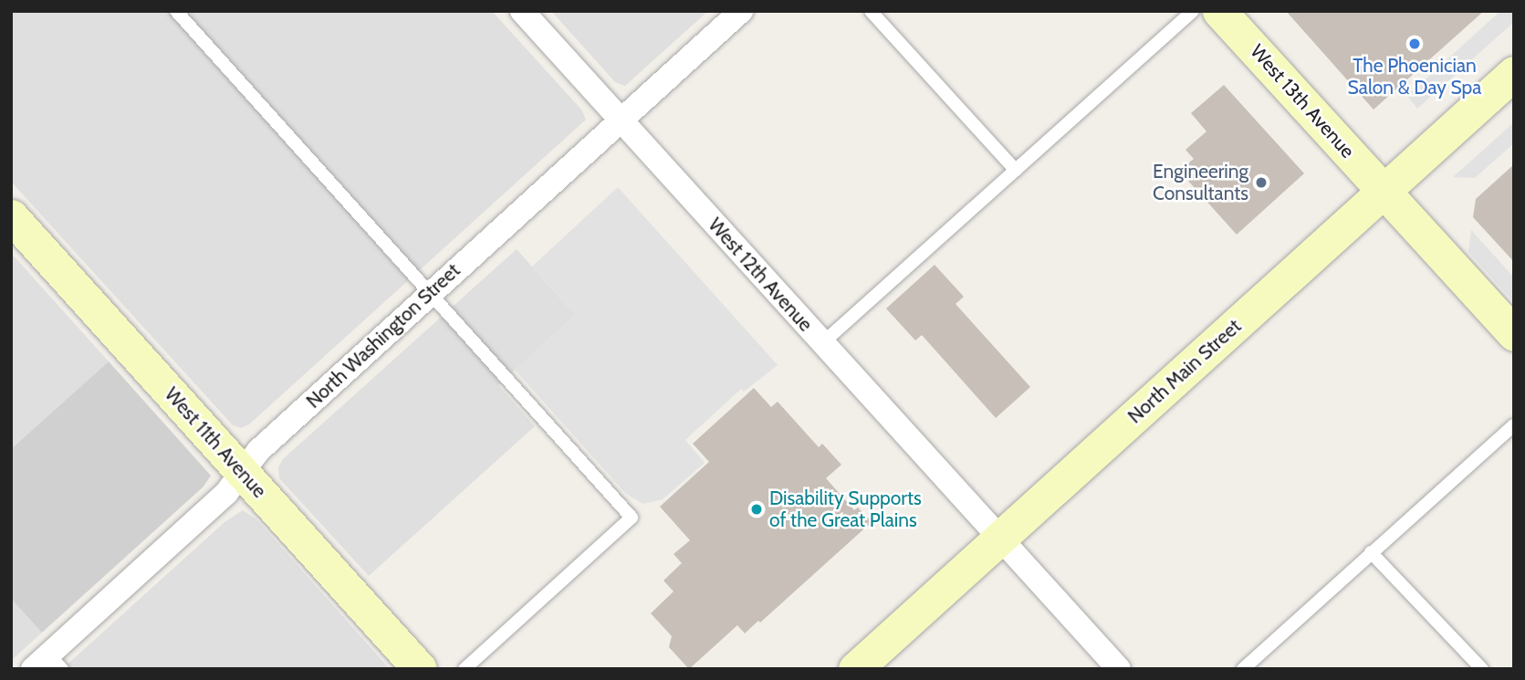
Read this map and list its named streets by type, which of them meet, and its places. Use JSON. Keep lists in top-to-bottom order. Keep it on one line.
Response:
{"streets":{"street":["West 13th Avenue","West 12th Avenue","North Washington Street","North Main Street","West 11th Avenue"]},"crossings":[["West 13th Avenue","North Main Street"],["West 12th Avenue","North Washington Street"],["West 12th Avenue","North Main Street"],["North Washington Street","West 11th Avenue"]],"places":["The Phoenician Salon & Day Spa","Engineering Consultants","Disability Supports of the Great Plains"]}
